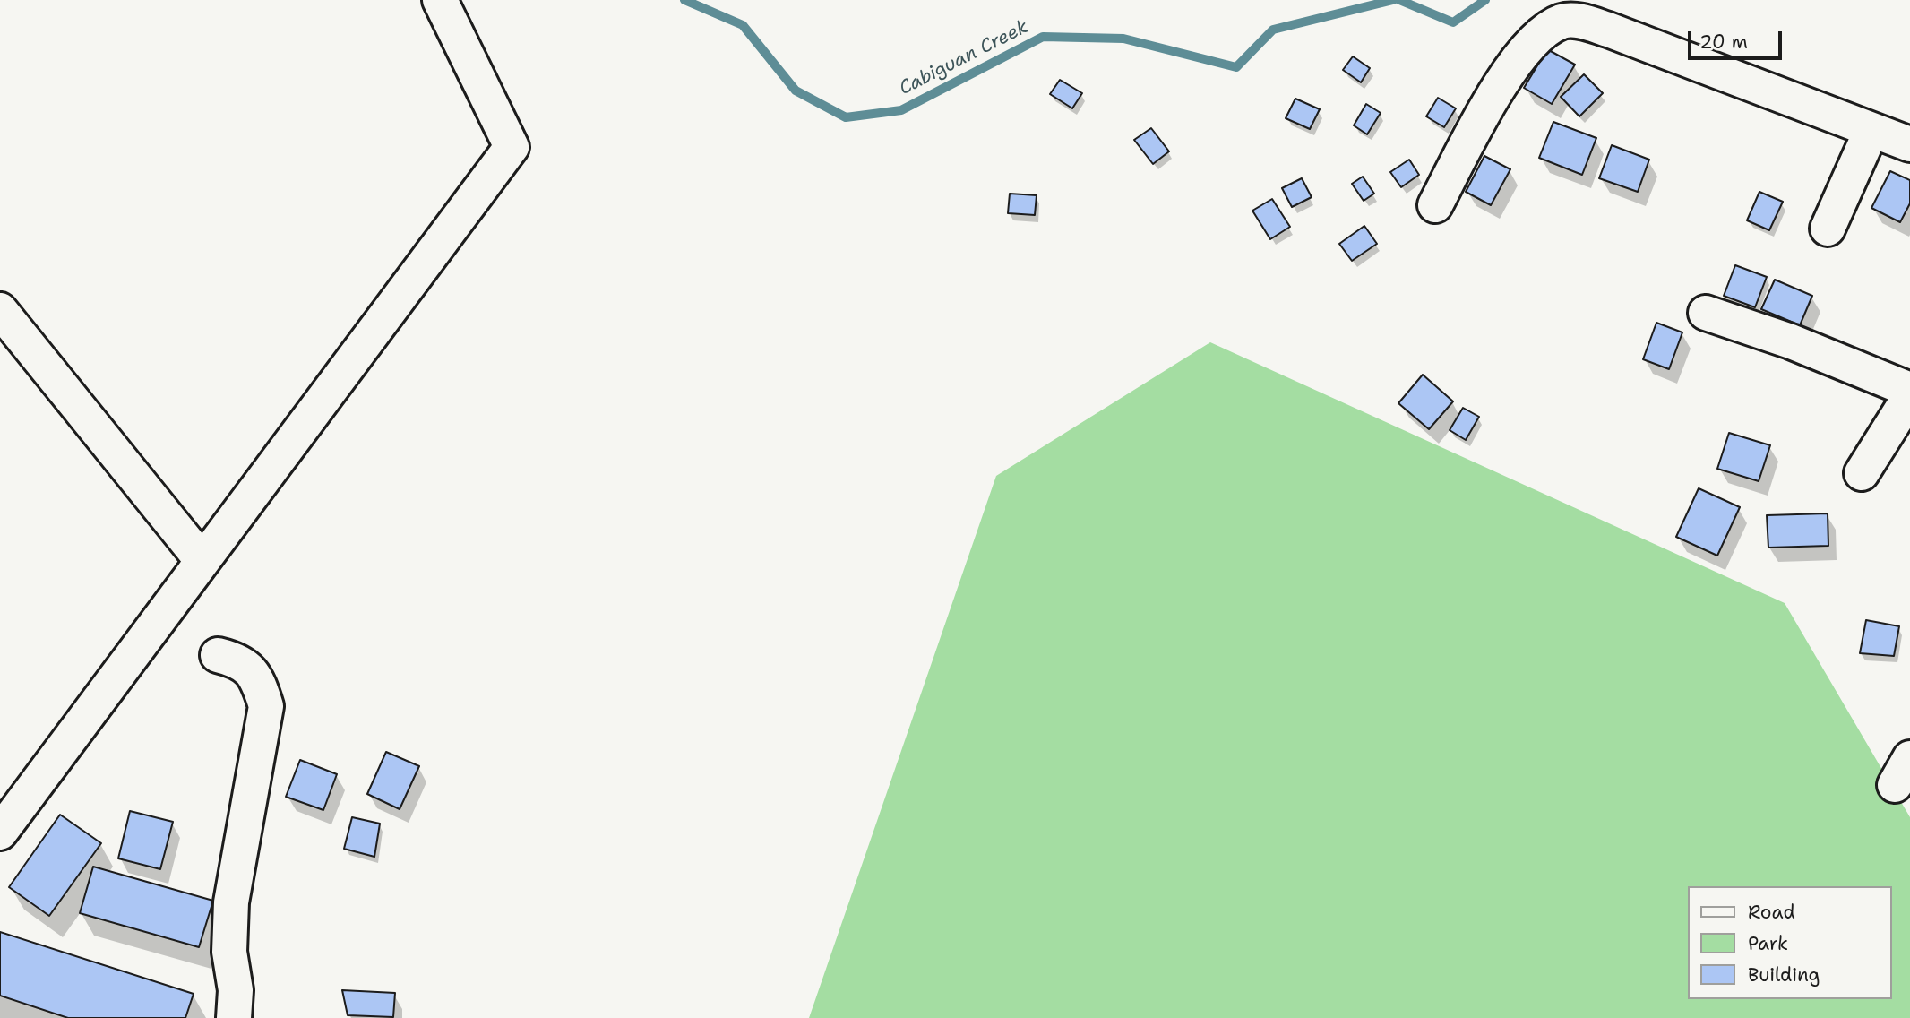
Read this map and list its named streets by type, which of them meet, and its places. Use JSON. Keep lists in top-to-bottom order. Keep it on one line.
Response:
{"water":["Cabiguan Creek"],"legend":["Road","Park","Building"],"scale_bar":"20 m"}
